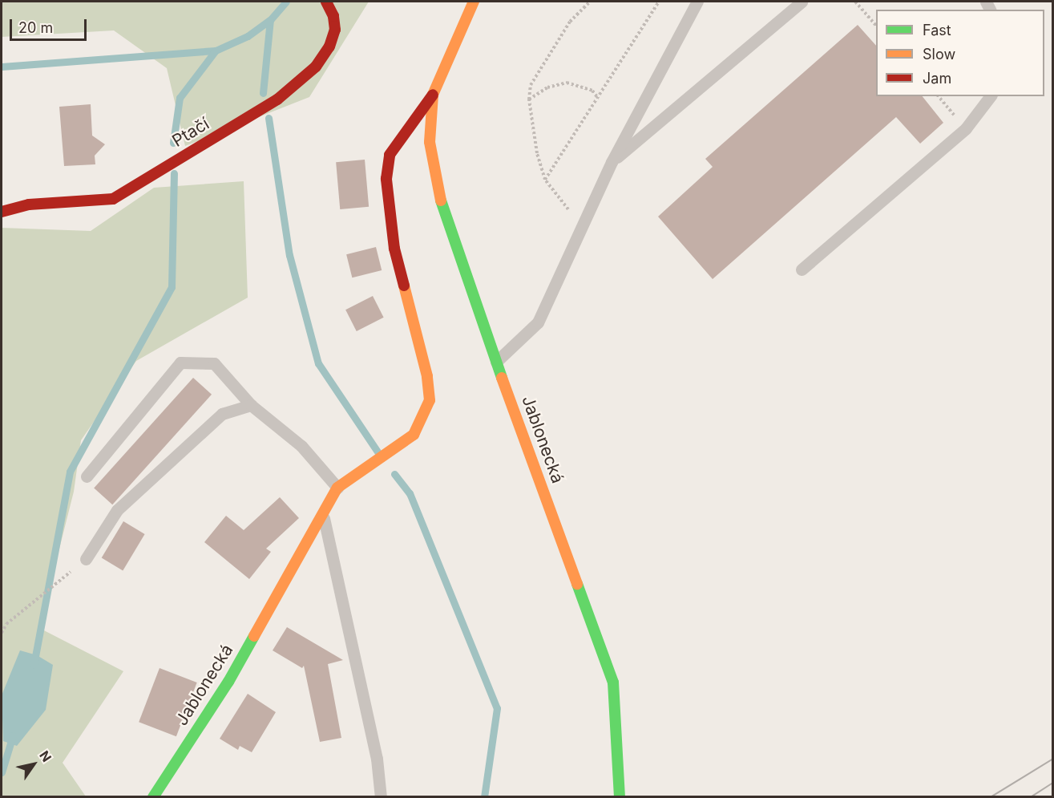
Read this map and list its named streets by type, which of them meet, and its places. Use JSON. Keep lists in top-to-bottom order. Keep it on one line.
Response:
{"streets":{"street":["Ptačí","Jablonecká"]},"legend":["Fast","Slow","Jam"],"scale_bar":"20 m","north":"top right"}
